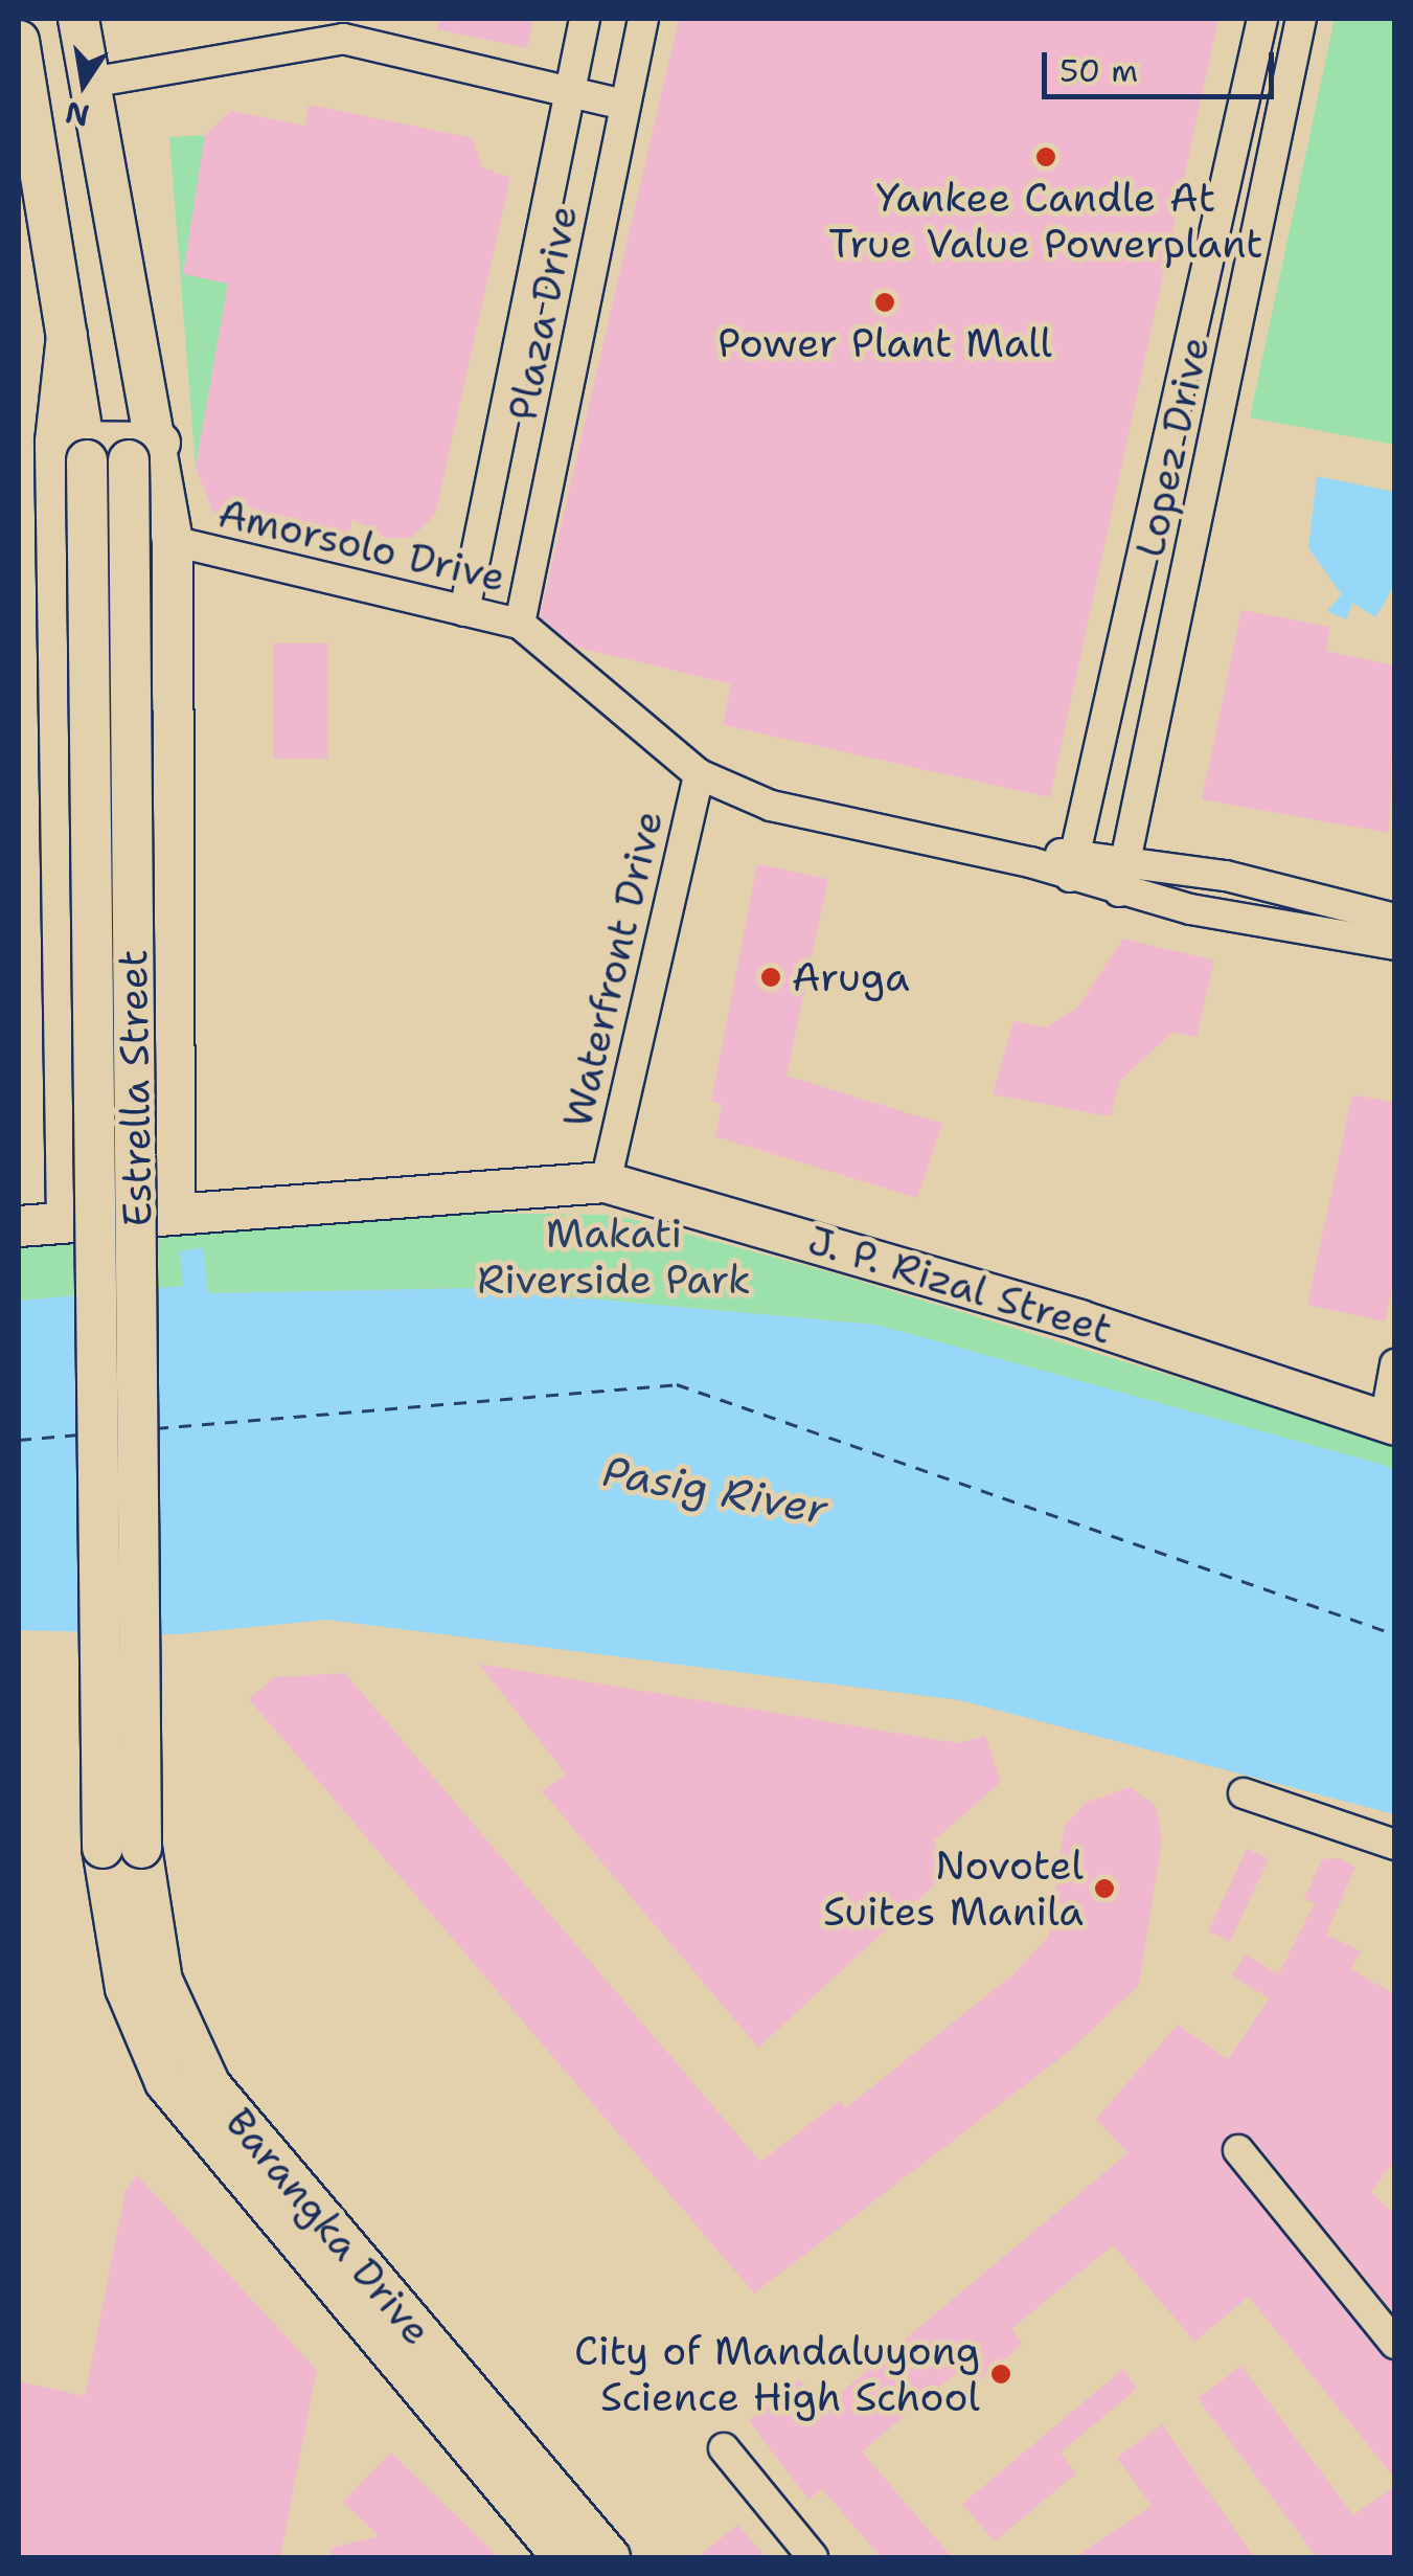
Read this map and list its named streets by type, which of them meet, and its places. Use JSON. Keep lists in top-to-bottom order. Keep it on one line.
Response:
{"streets":{"main road":["Estrella Street","J. P. Rizal Street","Barangka Drive"],"street":["Plaza Drive","Lopez Drive","Amorsolo Drive","Waterfront Drive"]},"crossings":[["Plaza Drive","Amorsolo Drive"],["Lopez Drive","Amorsolo Drive"],["Amorsolo Drive","Waterfront Drive"],["Amorsolo Drive","Estrella Street"],["Waterfront Drive","J. P. Rizal Street"],["Estrella Street","J. P. Rizal Street"],["Estrella Street","Barangka Drive"]],"water":["Pasig River"],"parks":["Makati Riverside Park"],"places":["Yankee Candle At True Value Powerplant","Power Plant Mall","Aruga","Novotel Suites Manila","City of Mandaluyong Science High School"],"scale_bar":"50 m","north":"bottom"}
